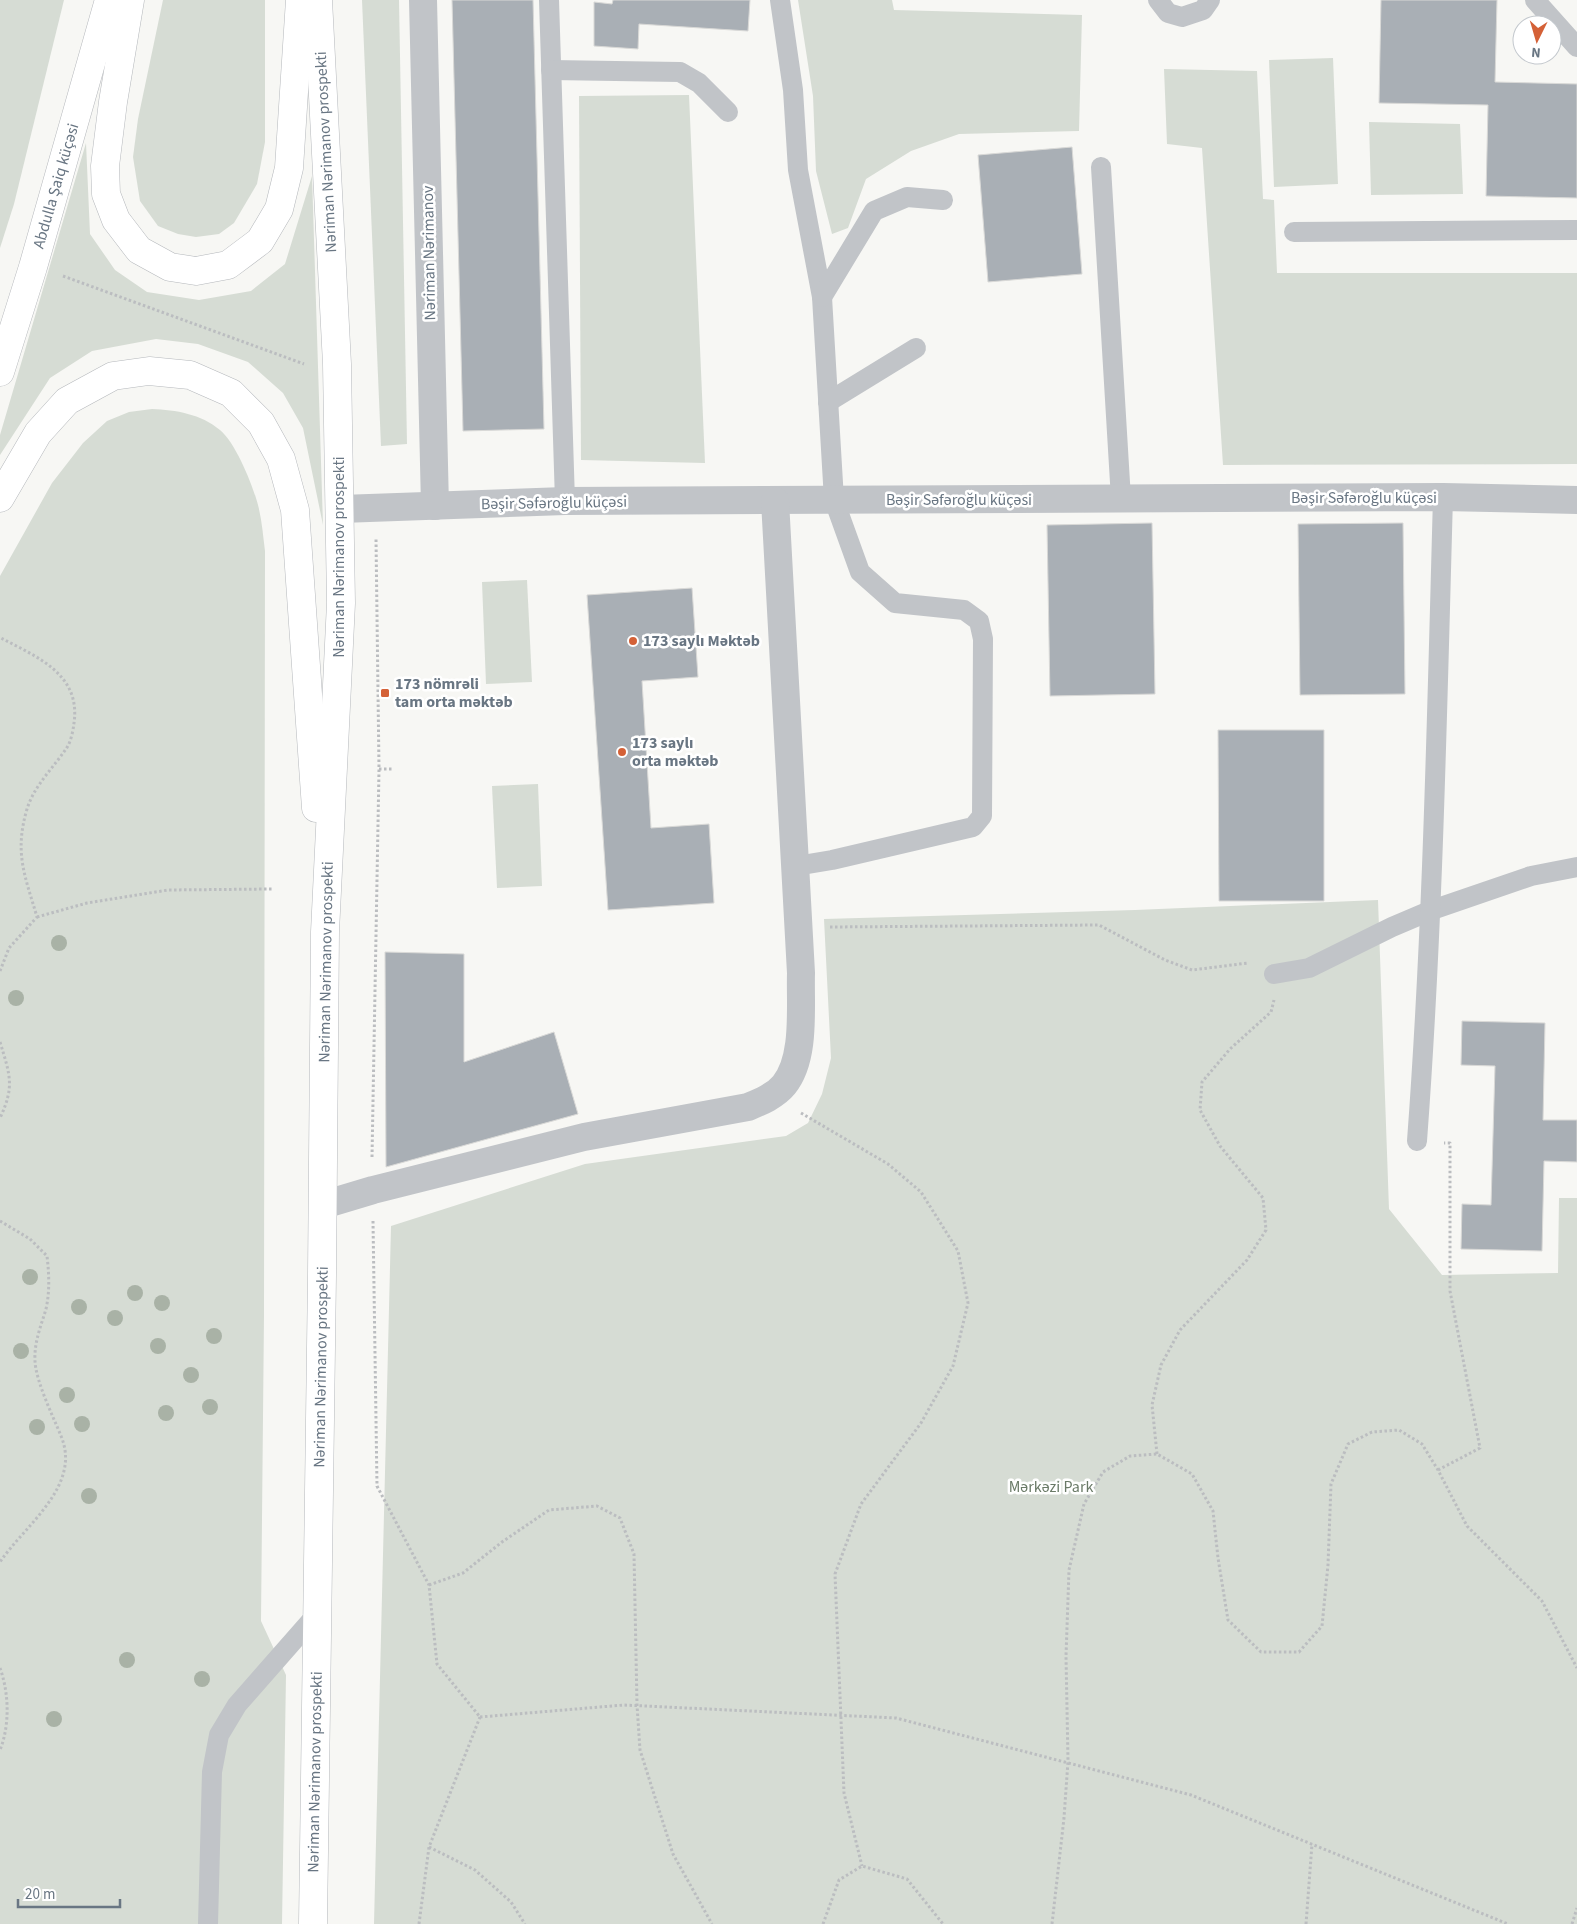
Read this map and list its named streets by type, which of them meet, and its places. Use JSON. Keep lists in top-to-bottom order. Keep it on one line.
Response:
{"streets":{"main road":["Nəriman Nərimanov prospekti","Abdulla Şaiq küçəsi"],"street":["Nəriman Nərimanov","Bəşir Səfəroğlu küçəsi"]},"crossings":[["Nəriman Nərimanov prospekti","Bəşir Səfəroğlu küçəsi"],["Nəriman Nərimanov","Bəşir Səfəroğlu küçəsi"]],"parks":["Mərkəzi Park"],"places":{"other":["173 saylı Məktəb","173 saylı orta məktəb"],"transit":["173 nömrəli tam orta məktəb"]},"scale_bar":"20 m","north":"bottom"}
